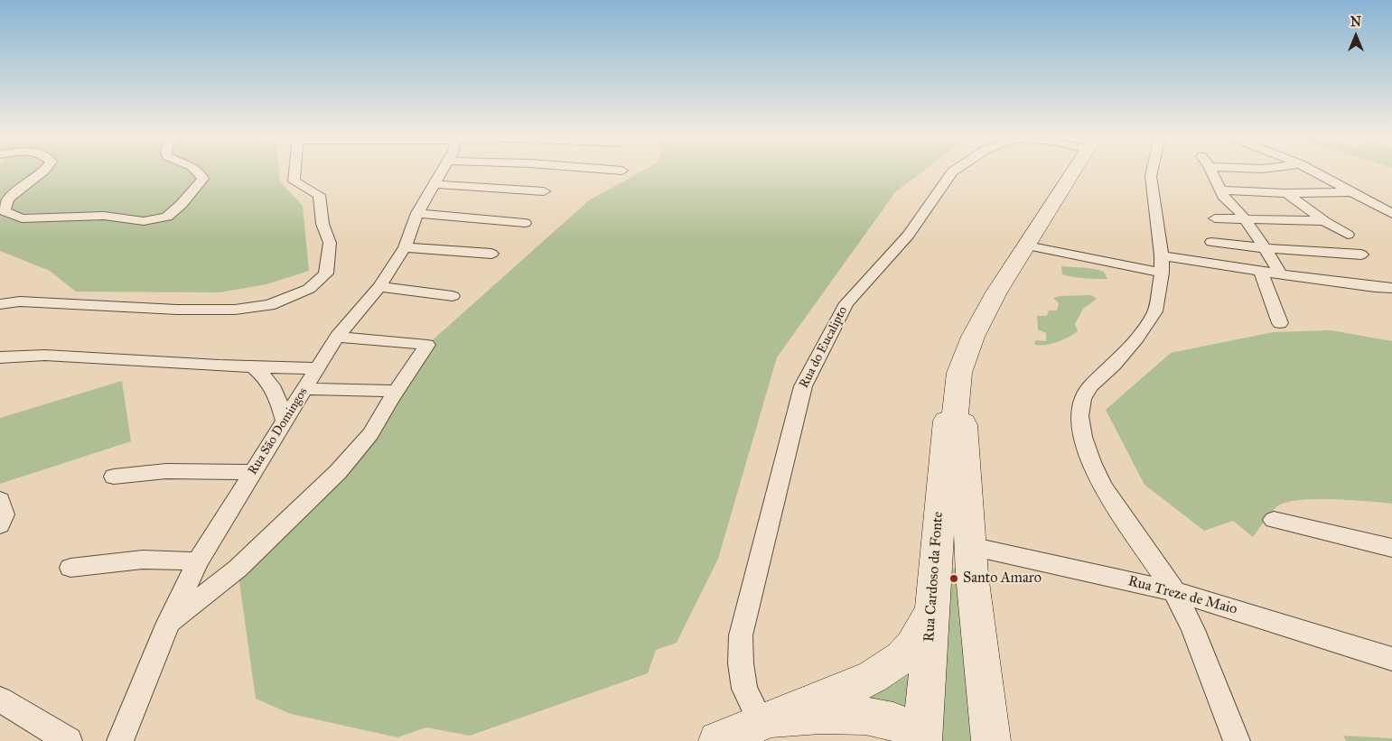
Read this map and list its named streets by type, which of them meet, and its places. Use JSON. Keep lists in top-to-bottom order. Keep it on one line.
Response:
{"streets":{"main road":["Rua Cardoso da Fonte"],"street":["Rua do Eucalipto","Rua São Domingos","Rua Treze de Maio"]},"places":["Santo Amaro"],"north":"top"}
